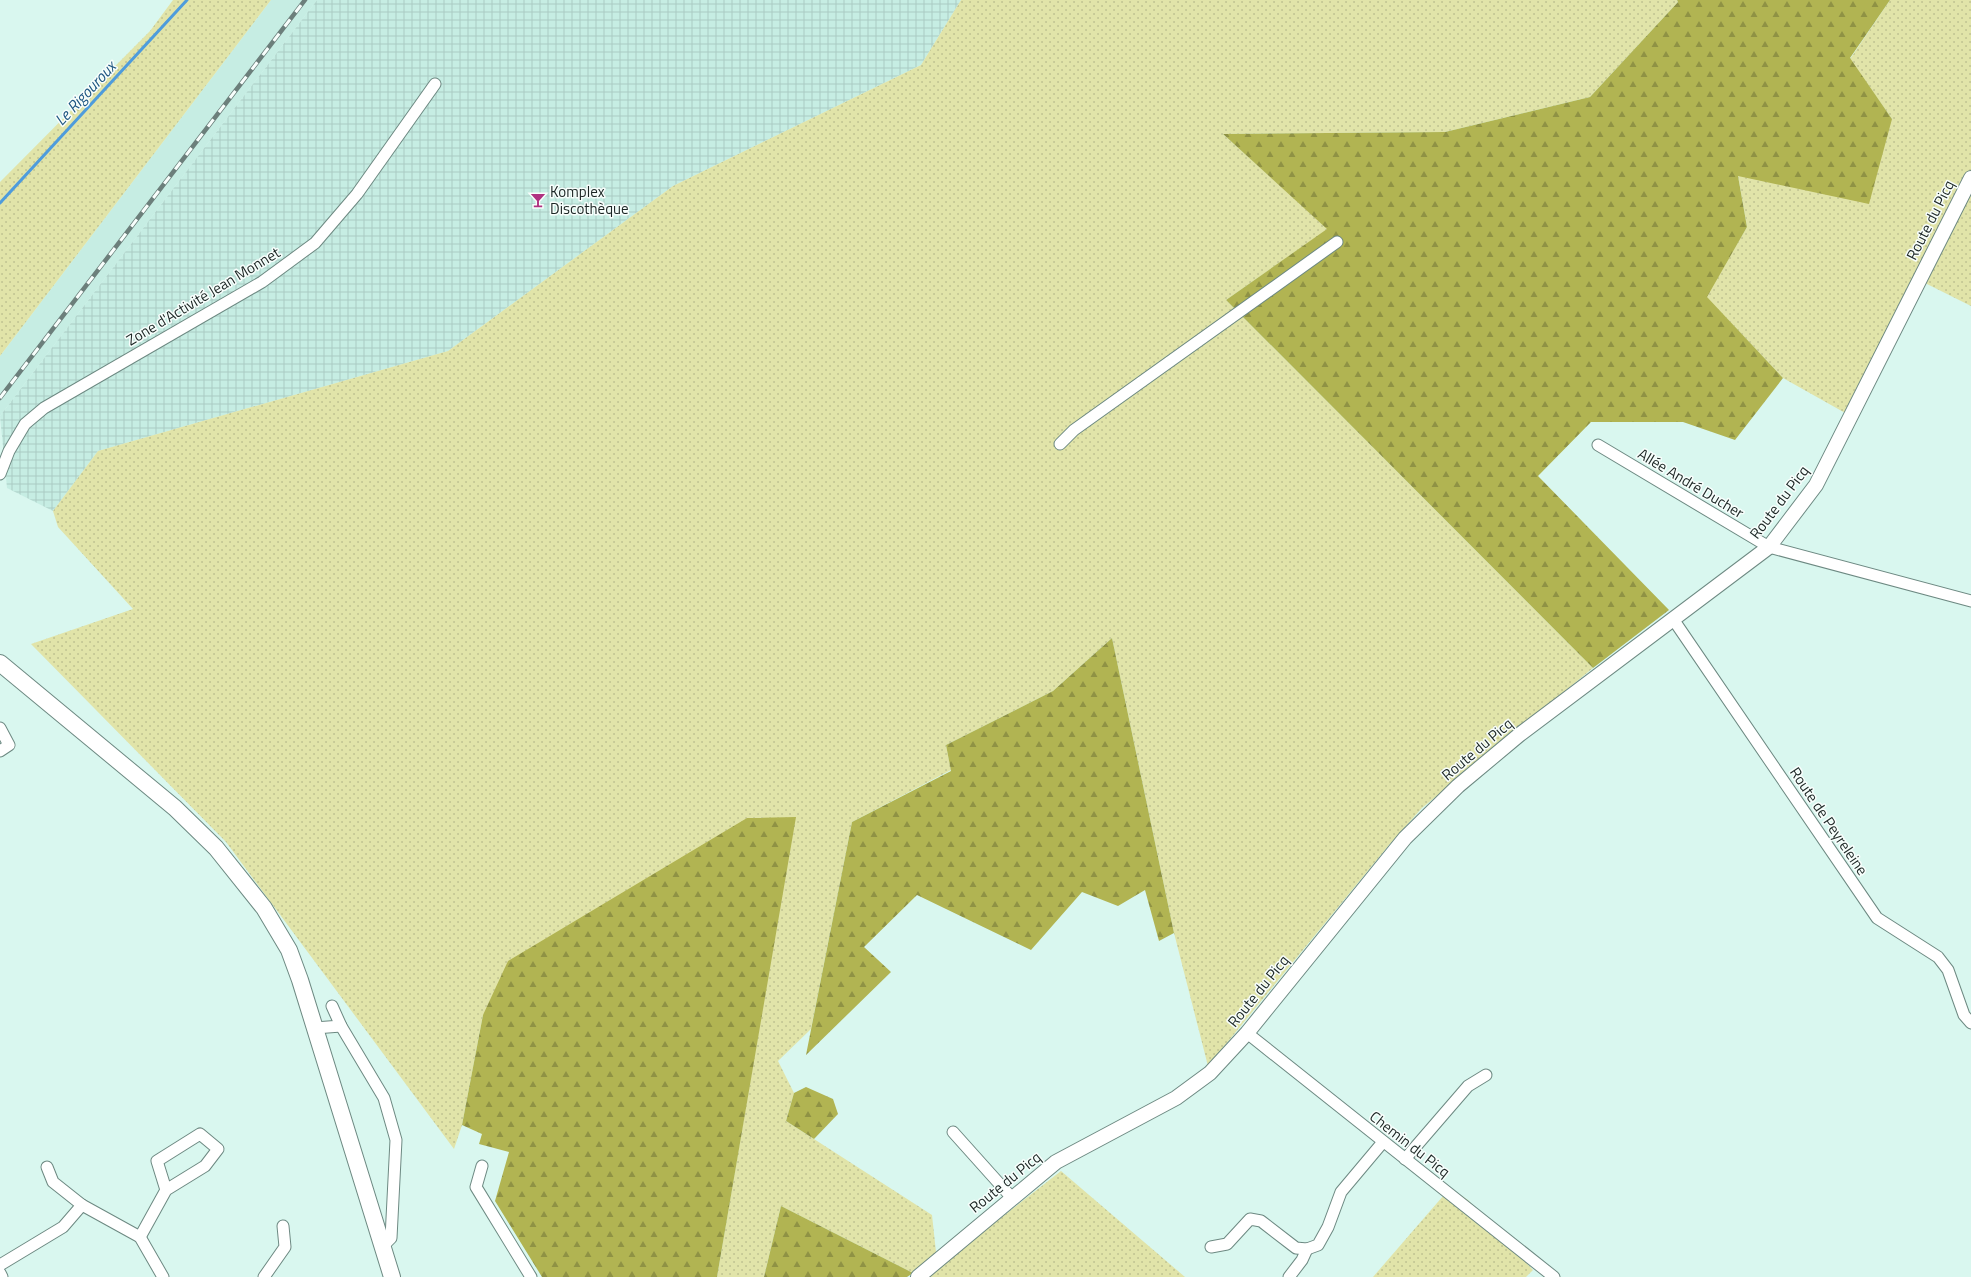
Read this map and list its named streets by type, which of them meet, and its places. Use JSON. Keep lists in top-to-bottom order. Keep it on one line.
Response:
{"streets":{"street":["Route du Picq","Zone d'Activité Jean Monnet","Allée André Ducher","Route de Peyreleine","Chemin du Picq"]},"crossings":[["Route du Picq","Allée André Ducher"],["Route du Picq","Route de Peyreleine"],["Route du Picq","Chemin du Picq"]],"water":["Le Rigouroux"],"places":{"bar":["Komplex Discothèque"]}}
